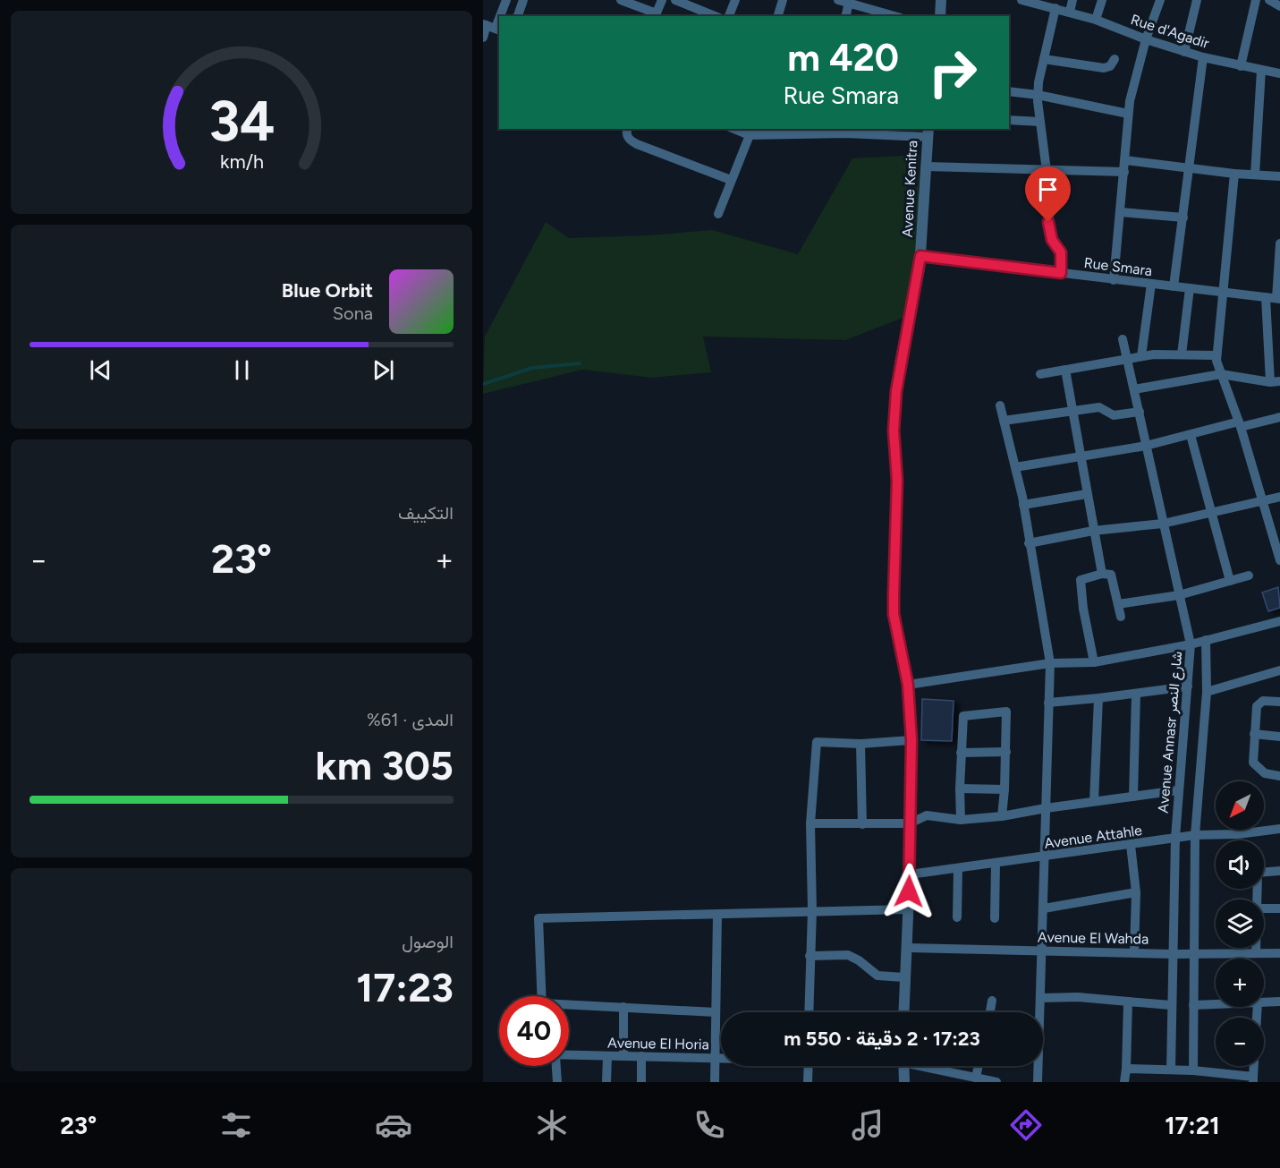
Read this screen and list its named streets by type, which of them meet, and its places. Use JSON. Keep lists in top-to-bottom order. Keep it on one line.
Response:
{"streets":{"street":["Rue d'Agadir","Avenue Kenitra","Rue Smara","Avenue Annasr شارع النصر","Avenue Attahle","Avenue El Wahda","Avenue El Horia"]},"crossings":[["Avenue Kenitra","Rue Smara"],["Avenue Kenitra","Avenue Attahle"],["Avenue Kenitra","Avenue El Wahda"],["Avenue Annasr شارع النصر","Avenue Attahle"],["Avenue Annasr شارع النصر","Avenue El Wahda"]],"north":"bottom left","page":{"turn":["420 m","Rue Smara"],"song":["Blue Orbit","Sona"],"tile":["التكييف",["المدى · 61%","305 km"],["الوصول","17:23"]],"heat":["−","23°","+"],"map_buttons":["+","−"],"limit":"40","trip":"17:23 · 2 دقيقة · 550 m","tabs":["17:21","23°"],"gauge":["34","km/h"]}}
